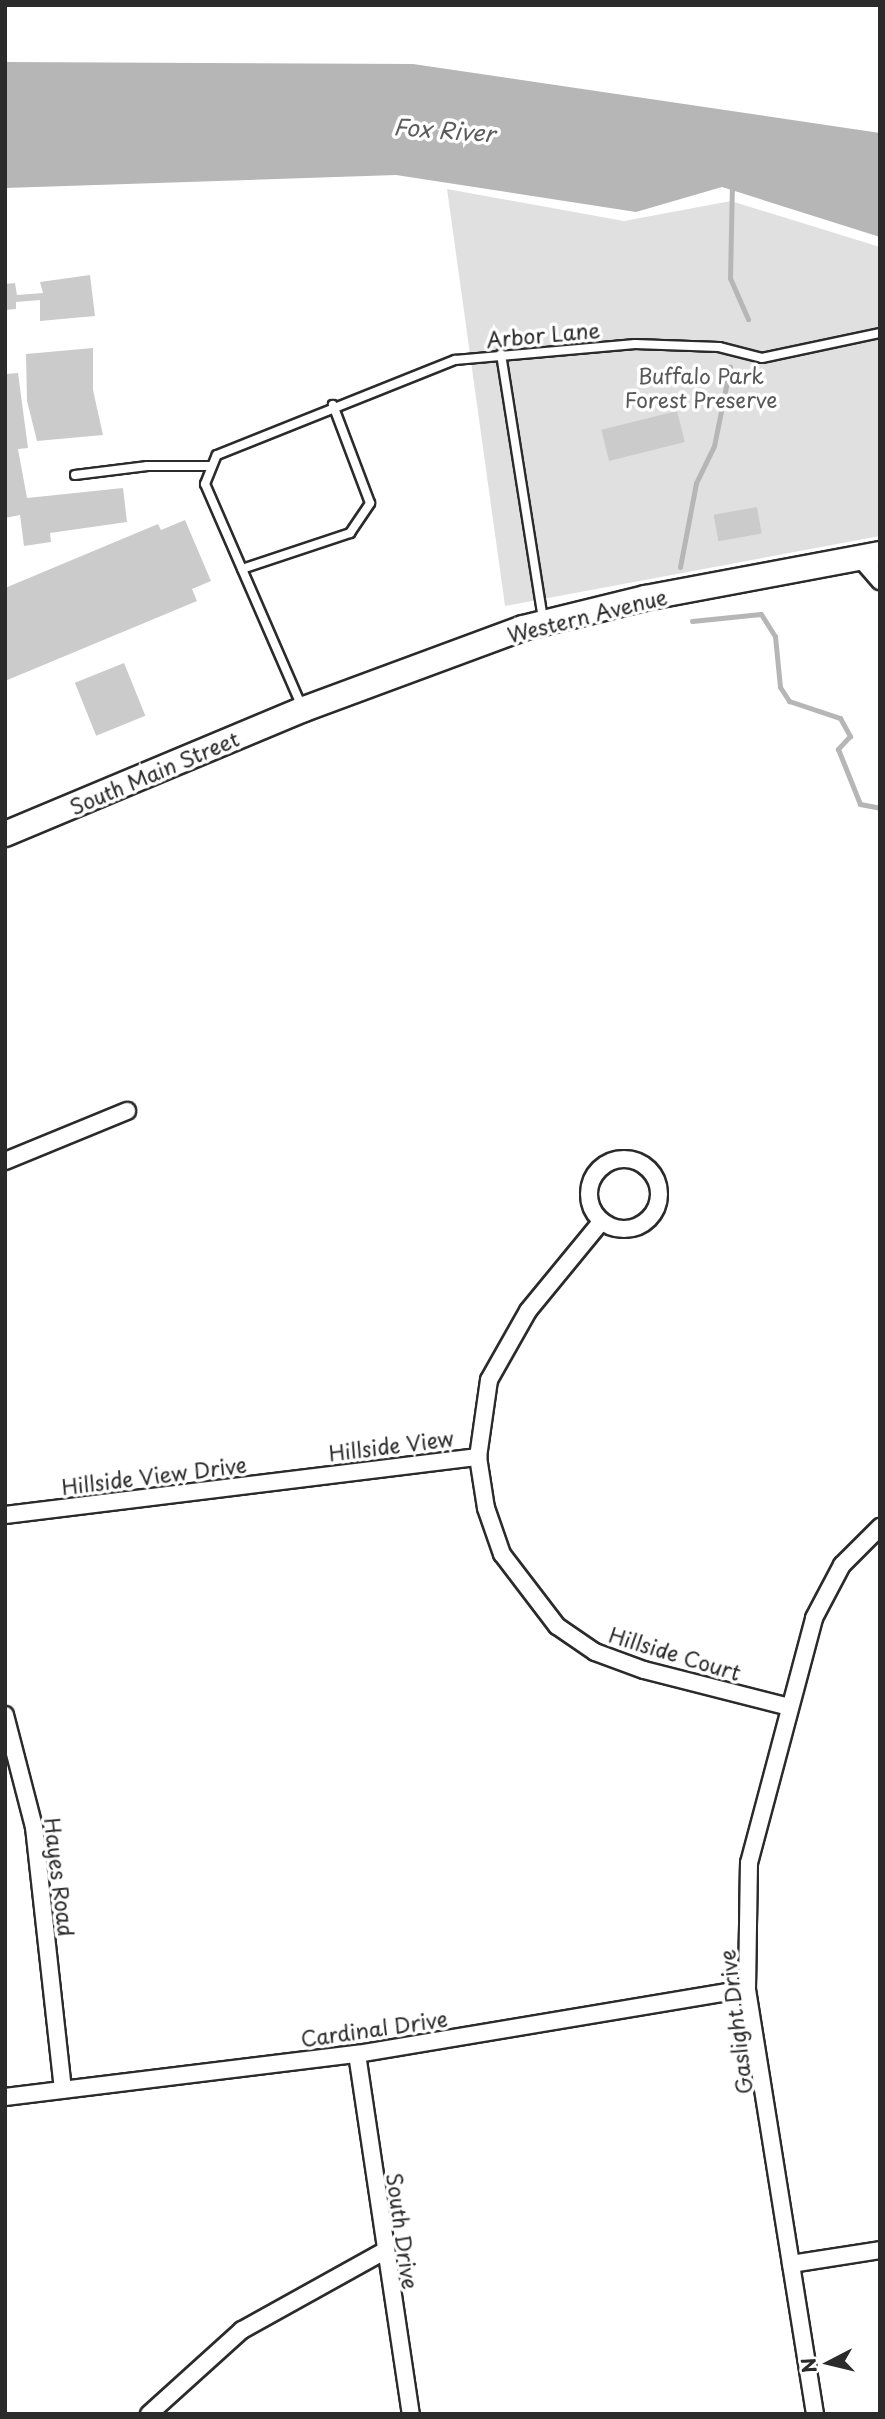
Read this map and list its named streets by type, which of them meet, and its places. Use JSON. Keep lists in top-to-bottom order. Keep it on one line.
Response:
{"streets":{"main road":["Western Avenue","South Main Street"],"street":["Hillside View","Hillside View Drive","Hillside Court","Hayes Road","Gaslight Drive","Cardinal Drive","South Drive"],"lane":["Arbor Lane"]},"crossings":[["Western Avenue","South Main Street"],["Hillside View","Hillside View Drive"],["Hillside View","Hillside Court"],["Hillside Court","Gaslight Drive"],["Hayes Road","Cardinal Drive"],["Gaslight Drive","Cardinal Drive"],["Cardinal Drive","South Drive"]],"water":["Fox River"],"parks":["Buffalo Park Forest Preserve"],"north":"left"}
